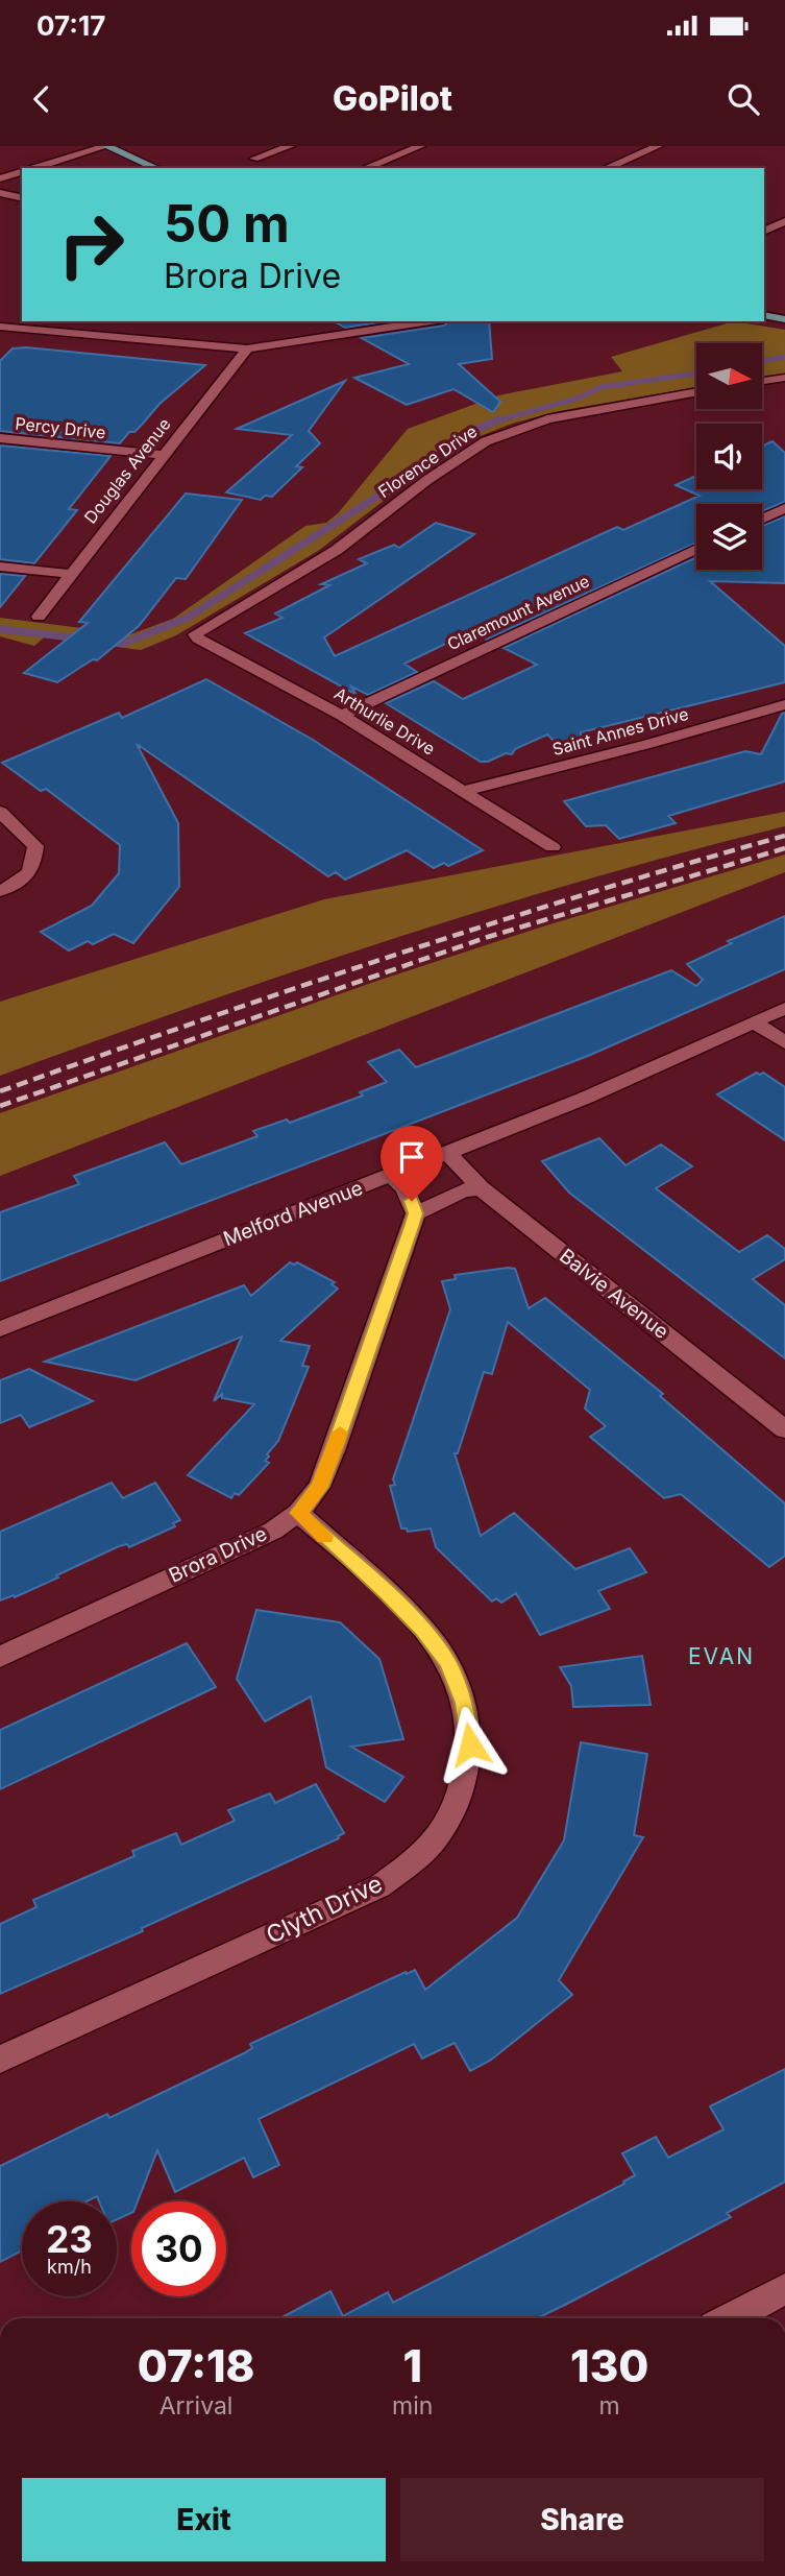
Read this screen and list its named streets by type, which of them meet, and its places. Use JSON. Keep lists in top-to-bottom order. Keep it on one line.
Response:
{"streets":{"street":["Percy Drive","Florence Drive","Douglas Avenue","Claremount Avenue","Arthurlie Drive","Saint Annes Drive","Melford Avenue","Balvie Avenue","Brora Drive","Clyth Drive"]},"crossings":[["Percy Drive","Douglas Avenue"],["Florence Drive","Arthurlie Drive"],["Claremount Avenue","Arthurlie Drive"],["Arthurlie Drive","Saint Annes Drive"],["Melford Avenue","Balvie Avenue"],["Brora Drive","Clyth Drive"]],"districts":["EVAN"],"north":"right","page":{"status":"07:17","header":"GoPilot","turn":["50 m","Brora Drive"],"speed":"23 km/h","limit":"30","eta":["07:18","Arrival","1","min","130","m"],"buttons":["Exit","Share"]}}
